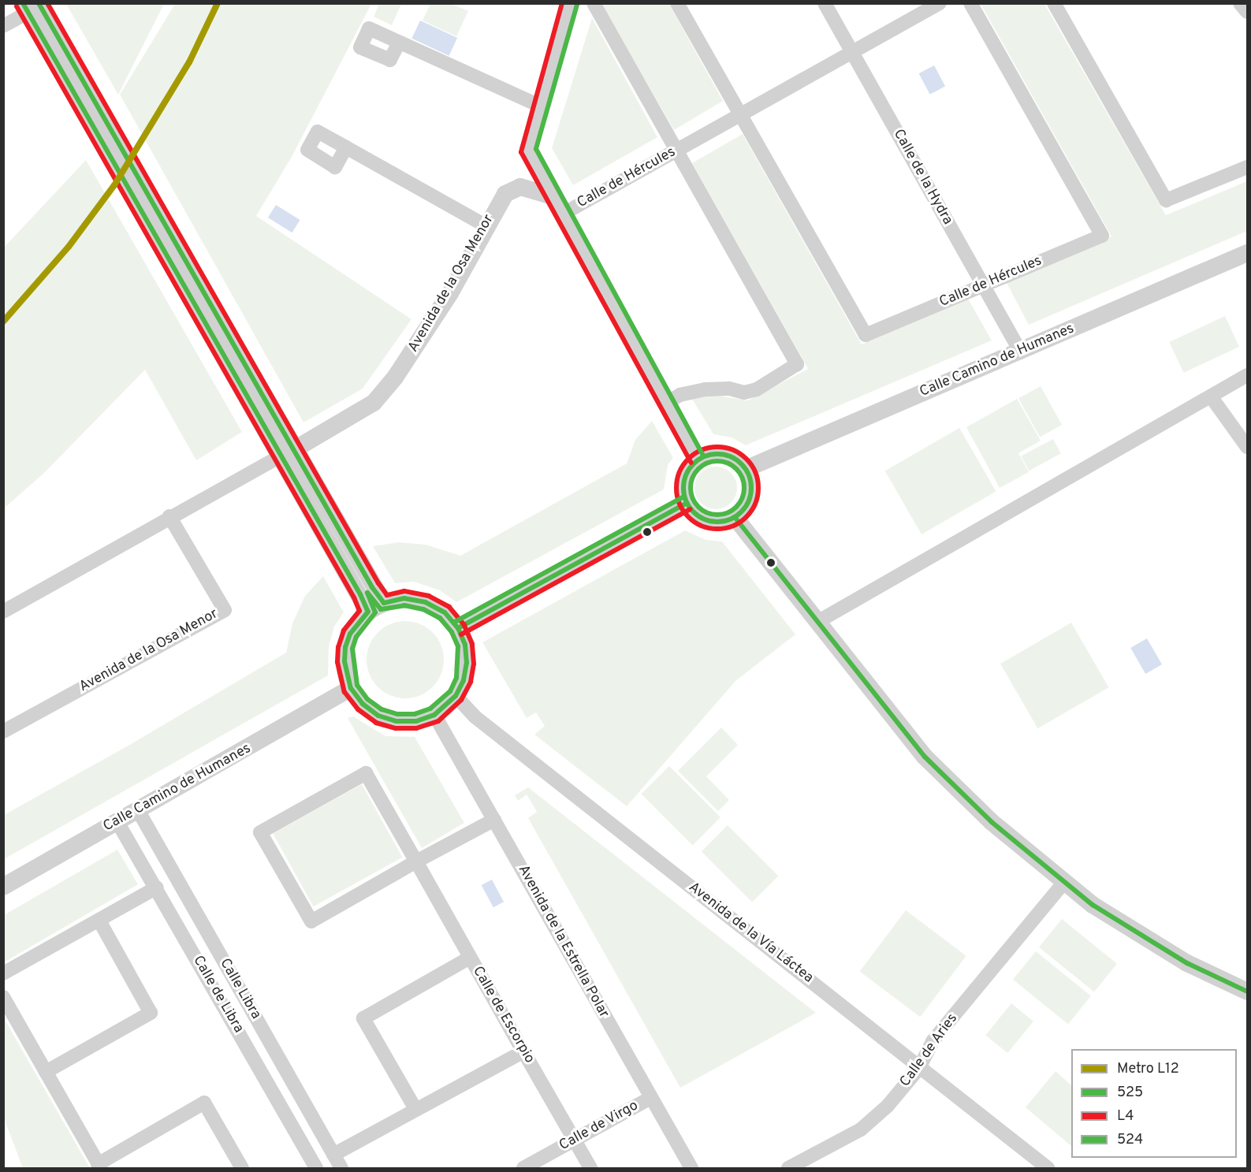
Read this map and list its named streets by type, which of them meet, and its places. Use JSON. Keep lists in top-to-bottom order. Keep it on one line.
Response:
{"streets":{"street":["Calle de la Hydra","Calle de Hércules","Avenida de la Osa Menor","Calle Camino de Humanes","Avenida de la Vía Láctea","Avenida de la Estrella Polar","Calle Libra","Calle de Libra","Calle de Escorpio","Calle de Aries","Calle de Virgo"]},"crossings":[["Calle de la Hydra","Calle de Hércules"],["Calle de la Hydra","Calle Camino de Humanes"],["Calle Camino de Humanes","Avenida de la Vía Láctea"],["Calle Camino de Humanes","Avenida de la Estrella Polar"],["Calle Camino de Humanes","Calle Libra"],["Calle Camino de Humanes","Calle de Libra"],["Avenida de la Vía Láctea","Avenida de la Estrella Polar"],["Avenida de la Vía Láctea","Calle de Aries"],["Avenida de la Estrella Polar","Calle de Escorpio"],["Avenida de la Estrella Polar","Calle de Virgo"],["Calle de Escorpio","Calle de Virgo"]],"lines":["metro line L12","transit line 525","transit line L4","transit line 524"],"legend":["Metro L12","525","L4","524"]}
